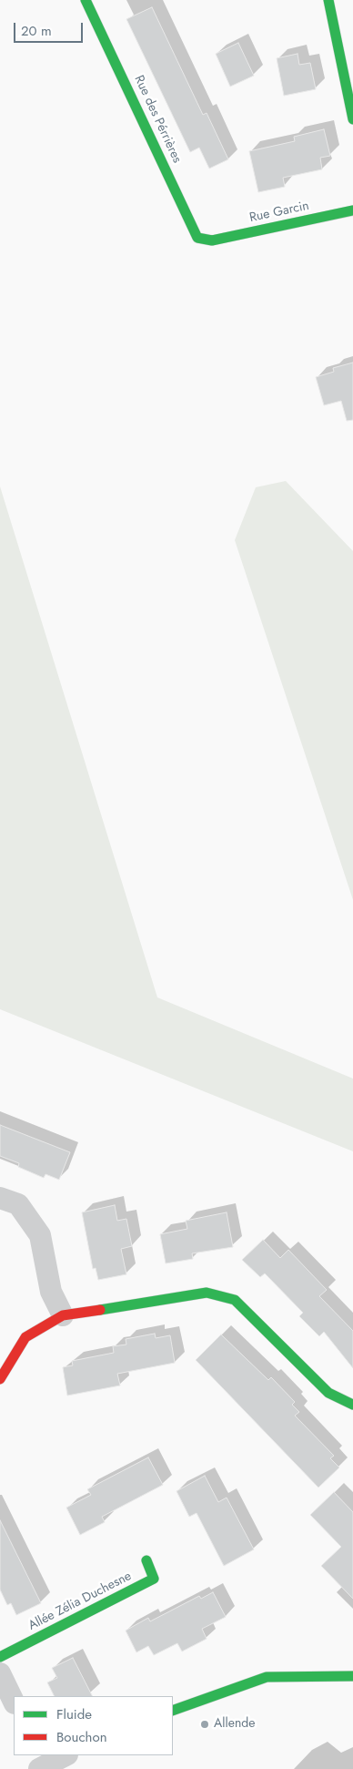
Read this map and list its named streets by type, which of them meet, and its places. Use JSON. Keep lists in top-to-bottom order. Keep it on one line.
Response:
{"streets":{"street":["Rue des Pérrières","Rue Garcin","Allée Zélia Duchesne"]},"crossings":[["Rue des Pérrières","Rue Garcin"]],"places":["Allende"],"legend":["Fluide","Bouchon"],"scale_bar":"20 m"}
